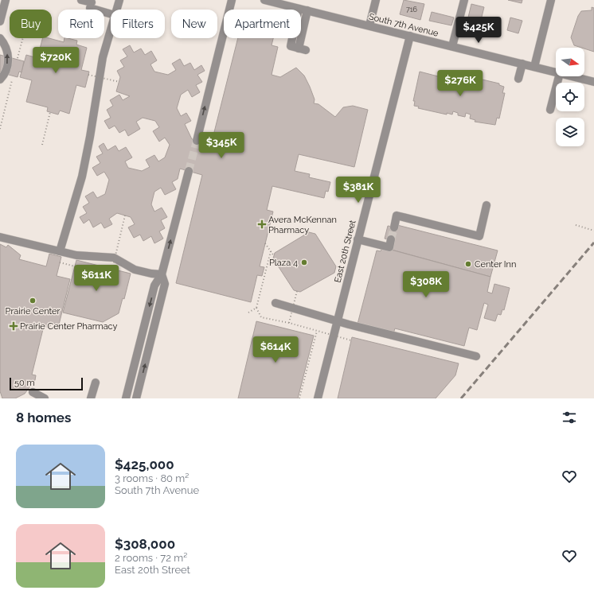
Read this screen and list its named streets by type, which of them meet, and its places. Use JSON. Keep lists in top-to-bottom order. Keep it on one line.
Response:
{"streets":{"street":["South 7th Avenue","East 20th Street"]},"crossings":[["South 7th Avenue","East 20th Street"]],"places":{"health":["Avera McKennan Pharmacy","Prairie Center Pharmacy"],"other":["Plaza 4","Center Inn","Prairie Center"]},"house_numbers":["716"],"scale_bar":"50 m","north":"right","page":{"chip":["Buy","Rent","Filters","New","Apartment"],"price":["$425K","$720K","$276K","$345K","$381K","$611K","$308K","$614K"],"scale":"50 m","heading":"8 homes","list":[{"name":"$425,000","note":"3 rooms · 80 m² · South 7th Avenue"},{"name":"$308,000","note":"2 rooms · 72 m² · East 20th Street"}]}}
